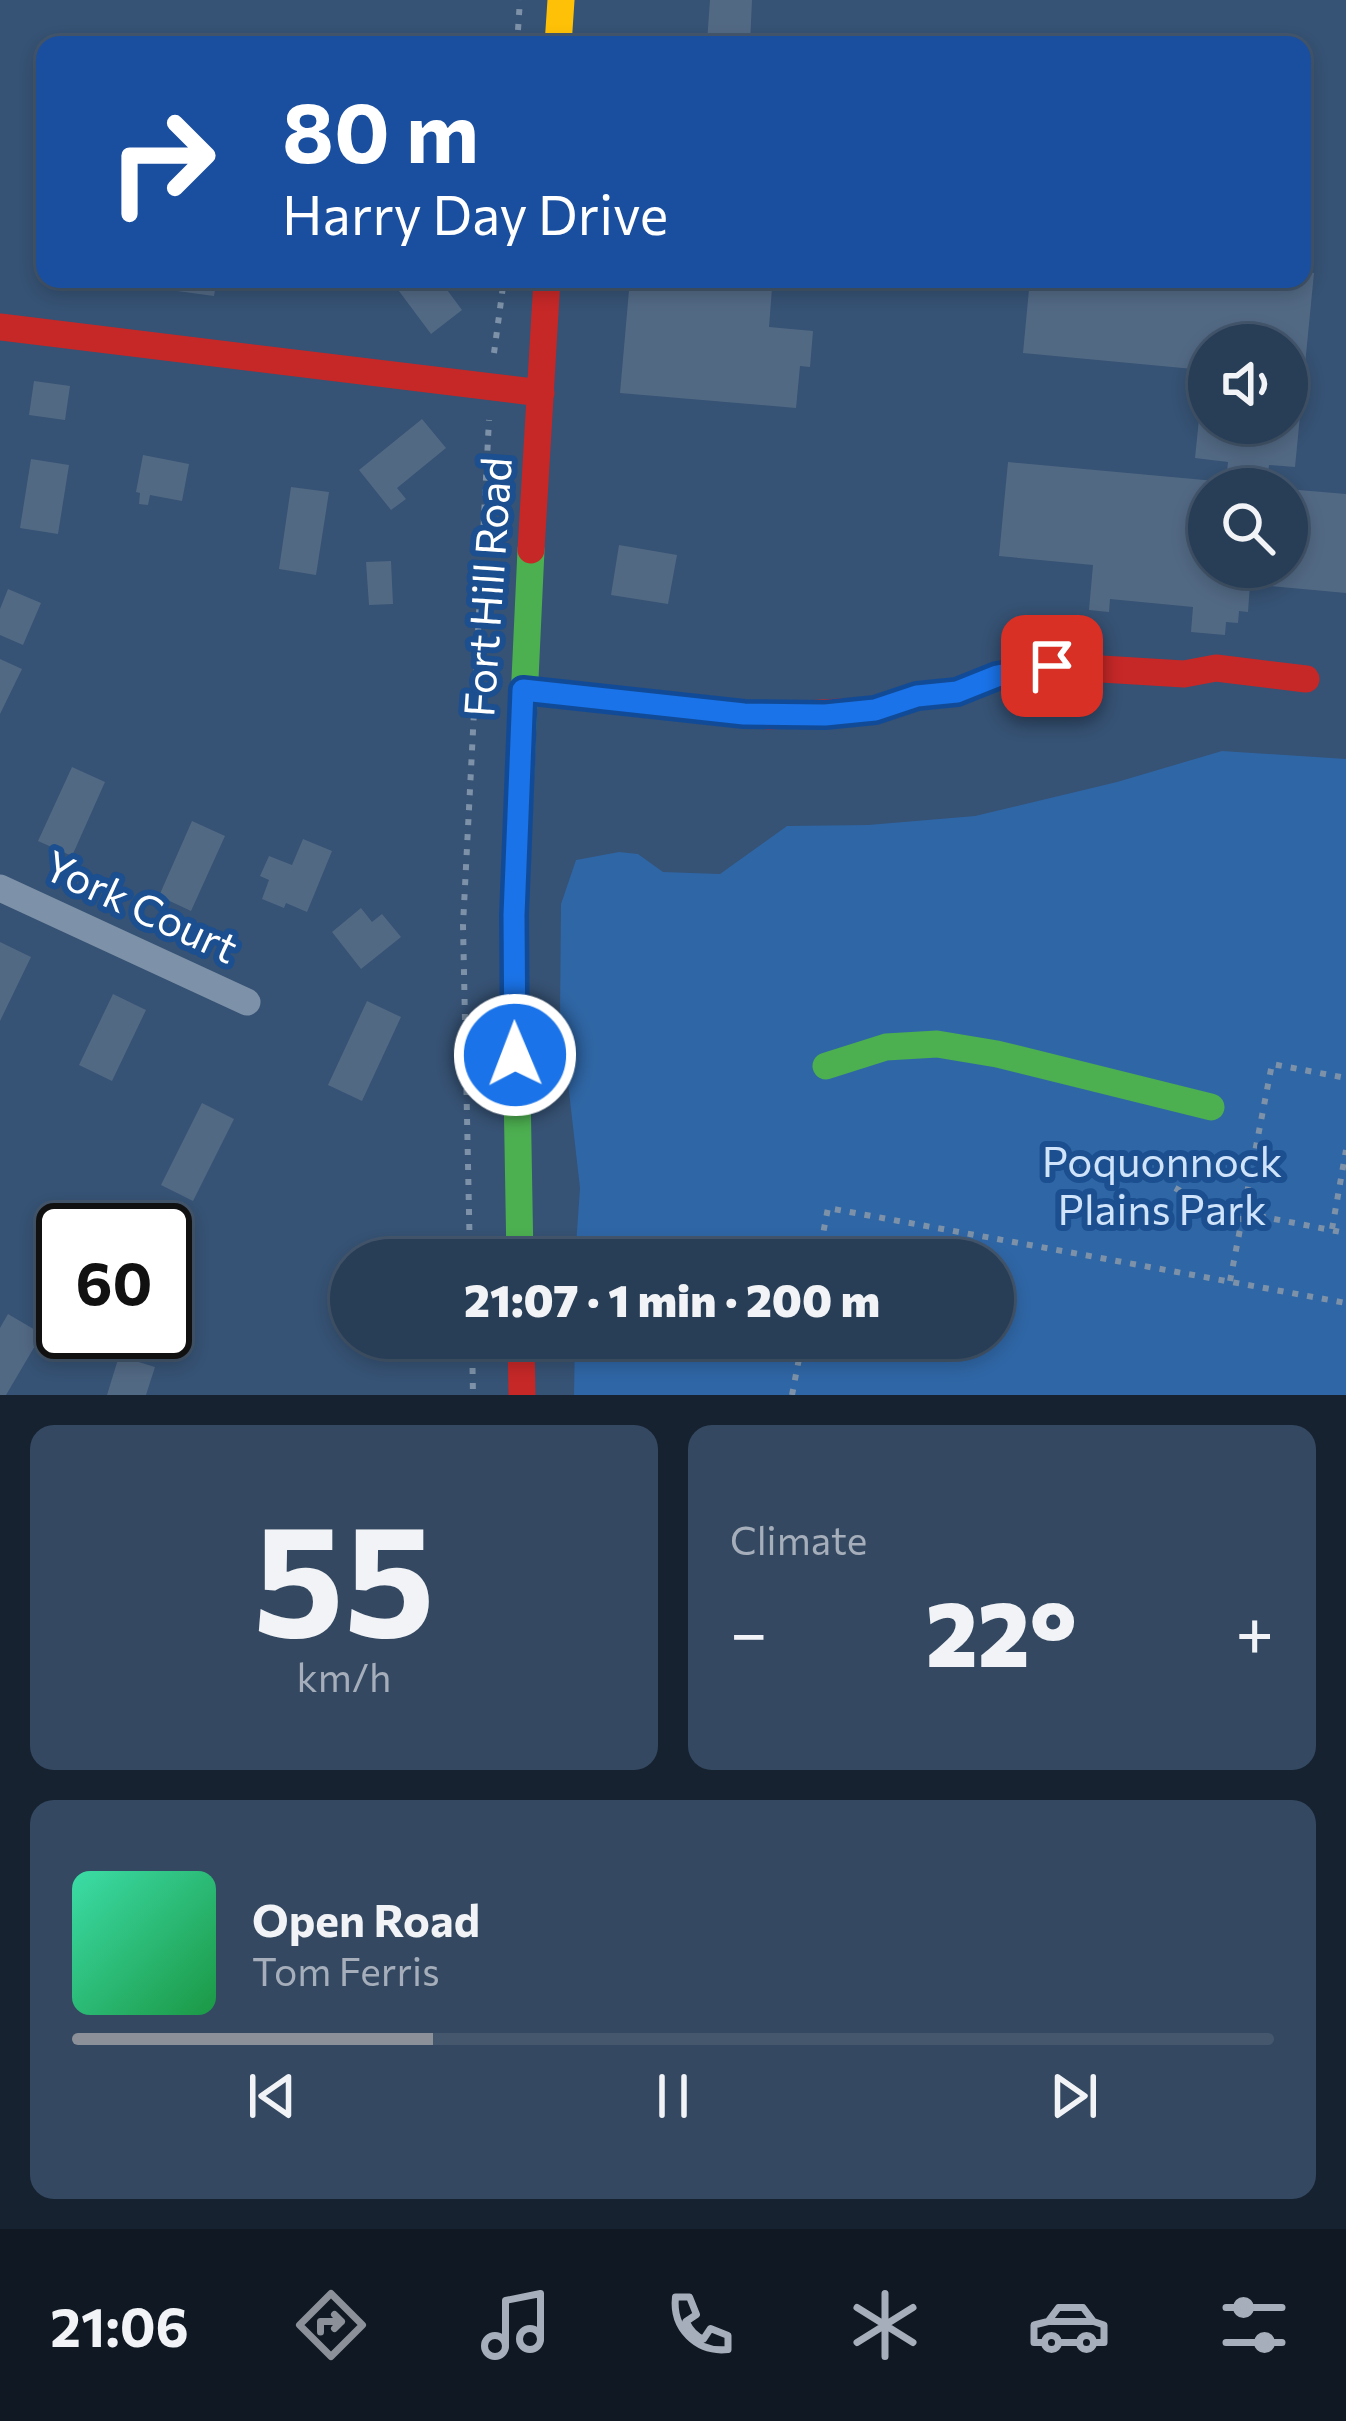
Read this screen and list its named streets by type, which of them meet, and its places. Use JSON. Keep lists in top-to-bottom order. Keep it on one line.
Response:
{"streets":{"street":["Fort Hill Road","York Court"]},"parks":["Poquonnock Plains Park"],"page":{"turn":["80 m","Harry Day Drive"],"limit":"60","trip":"21:07 · 1 min · 200 m","tile":[["55","km/h"],"Climate"],"heat":["−","22°","+"],"song":["Open Road","Tom Ferris"],"tabs":"21:06"}}
